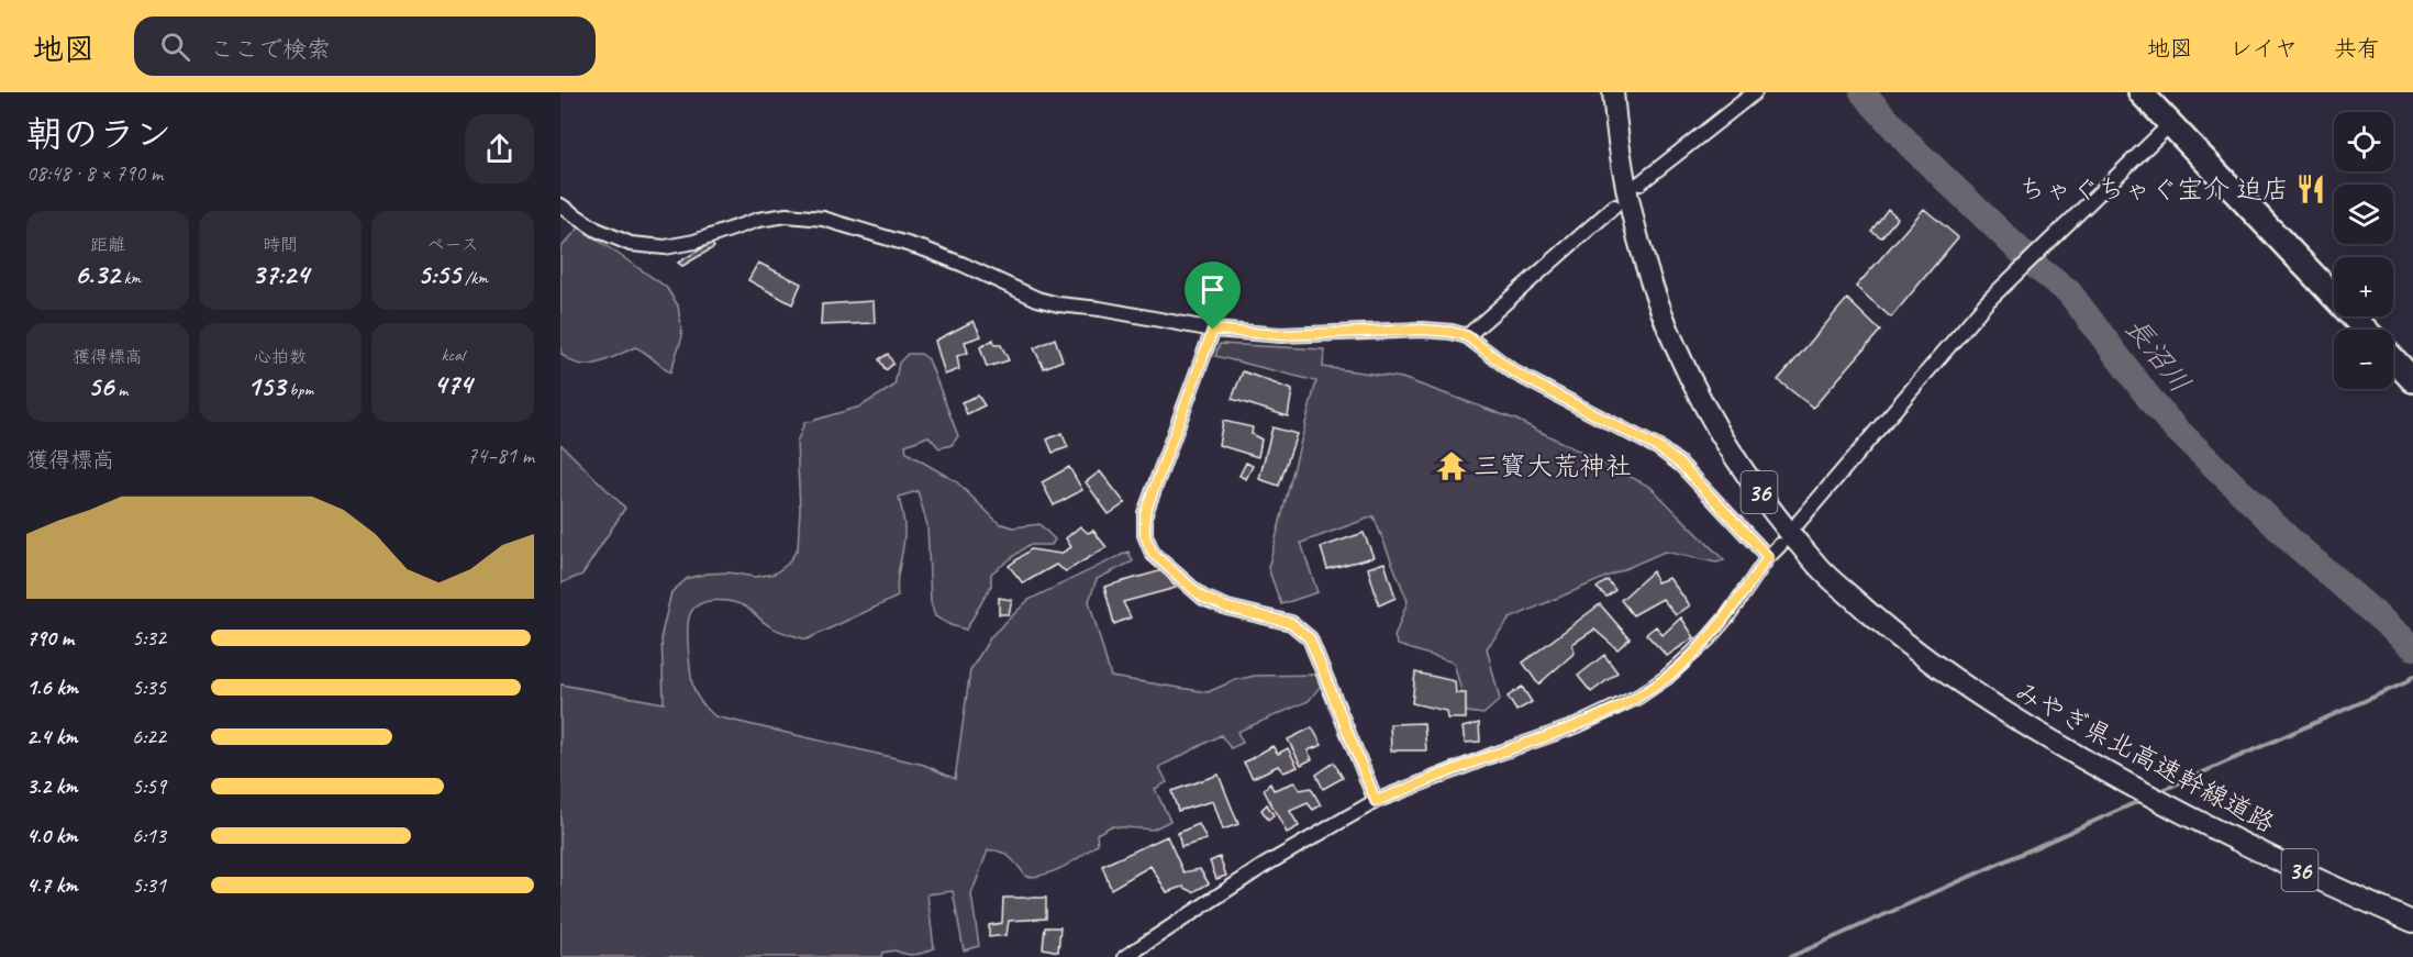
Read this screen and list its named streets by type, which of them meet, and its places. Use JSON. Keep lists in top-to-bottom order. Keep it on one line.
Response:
{"streets":{"main road":["36","みやぎ県北高速幹線道路"]},"water":["長沼川"],"places":{"restaurant":["ちゃぐちゃぐ宝介 迫店"],"temple":["三寳大荒神社"]},"page":{"header":"地図","search":"ここで検索","nav":["地図","レイヤ","共有"],"heading":["朝のラン","08:48 · 8 × 790 m"],"map_buttons":["+","−"],"stats":[["距離","6.32 km"],["時間","37:24"],["ペース","5:55 /km"],["獲得標高","56 m"],["心拍数","153 bpm"],["kcal","474"]],"chart":["獲得標高","74–81 m"],"list":[{"name":"790 m","note":"5:32"},{"name":"1.6 km","note":"5:35"},{"name":"2.4 km","note":"6:22"},{"name":"3.2 km","note":"5:59"},{"name":"4.0 km","note":"6:13"},{"name":"4.7 km","note":"5:31"}]}}
